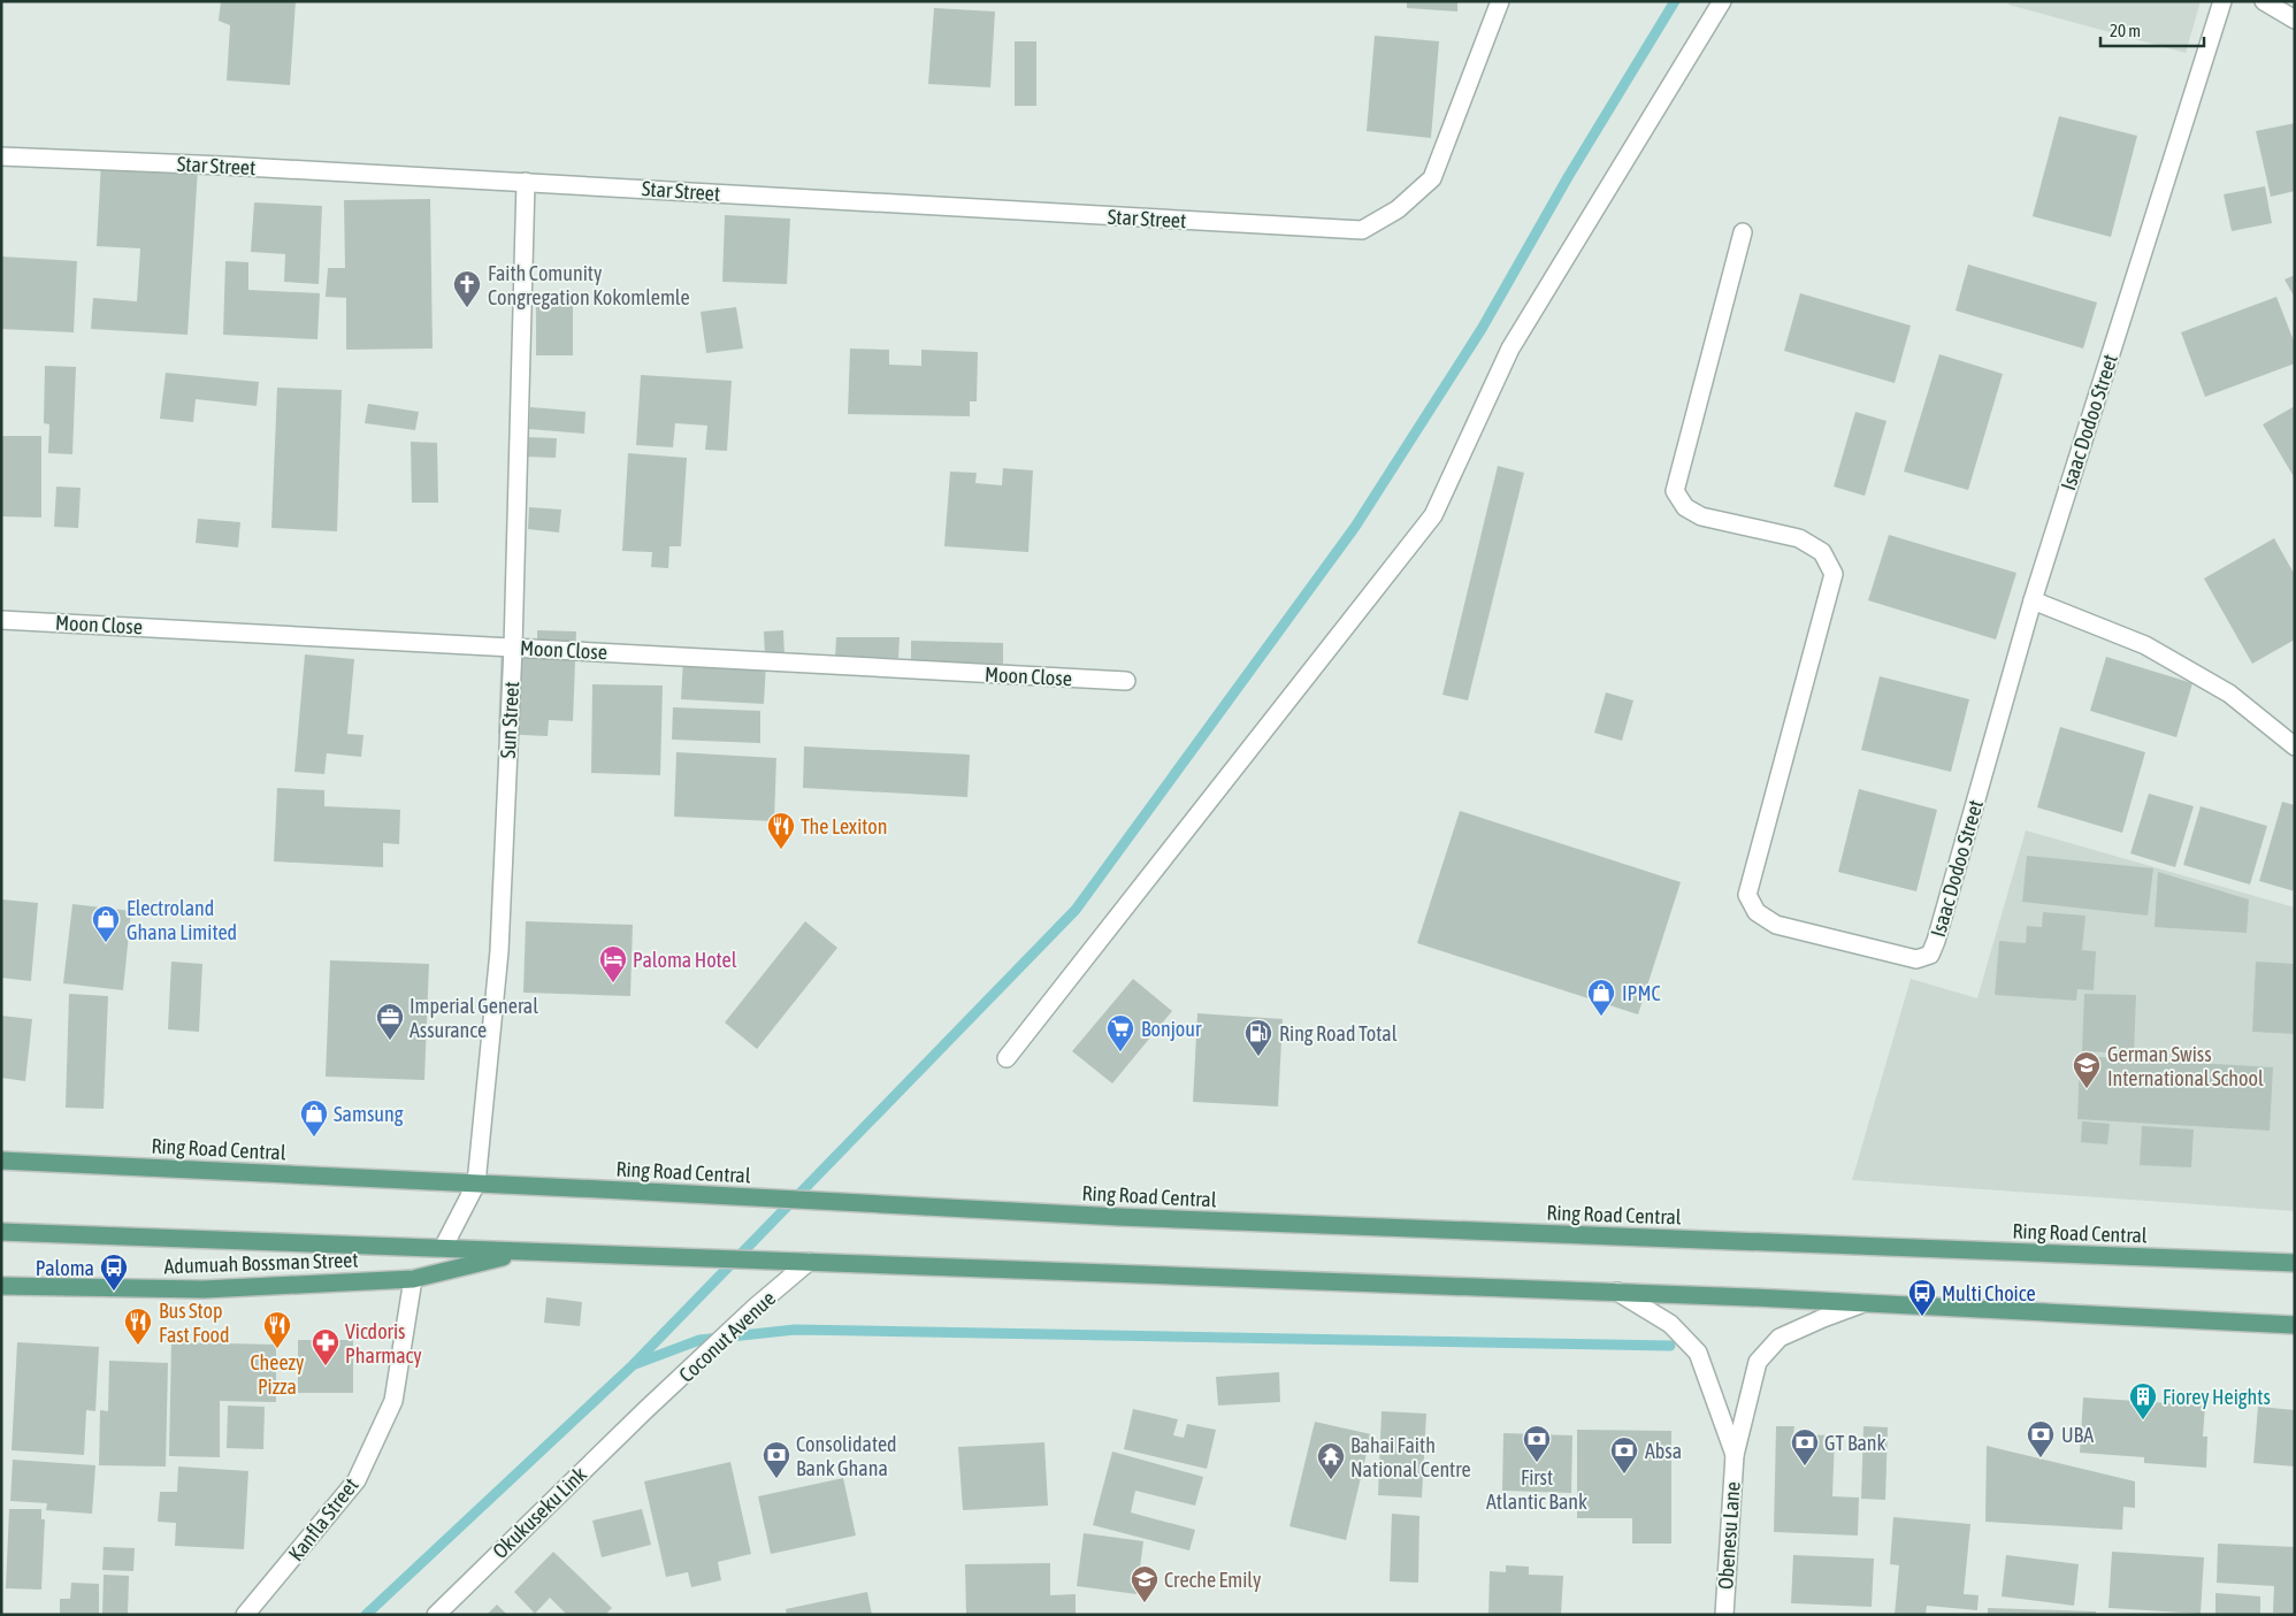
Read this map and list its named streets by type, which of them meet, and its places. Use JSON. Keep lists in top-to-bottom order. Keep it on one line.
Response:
{"streets":{"main road":["Ring Road Central","Adumuah Bossman Street"],"street":["Star Street","Isaac Dodoo Street","Moon Close","Sun Street","Coconut Avenue","Okukuseku Link","Kanfla Street","Obenesu Lane"]},"crossings":[["Star Street","Sun Street"],["Moon Close","Sun Street"],["Sun Street","Ring Road Central"],["Adumuah Bossman Street","Kanfla Street"],["Coconut Avenue","Okukuseku Link"]],"places":{"church":["Faith Comunity Congregation Kokomlemle"],"restaurant":["The Lexiton","Bus Stop Fast Food","Cheezy Pizza"],"shop":["Electroland Ghana Limited","IPMC","Samsung"],"hotel":["Paloma Hotel"],"office":["Imperial General Assurance"],"supermarket":["Bonjour"],"fuel station":["Ring Road Total"],"school or university":["German Swiss International School","Creche Emily"],"bus stop":["Paloma","Multi Choice"],"pharmacy":["Vicdoris Pharmacy"],"building":["Fiorey Heights"],"bank":["UBA","First Atlantic Bank","GT Bank","Absa","Consolidated Bank Ghana"],"temple":["Bahai Faith National Centre"]},"scale_bar":"20 m"}
